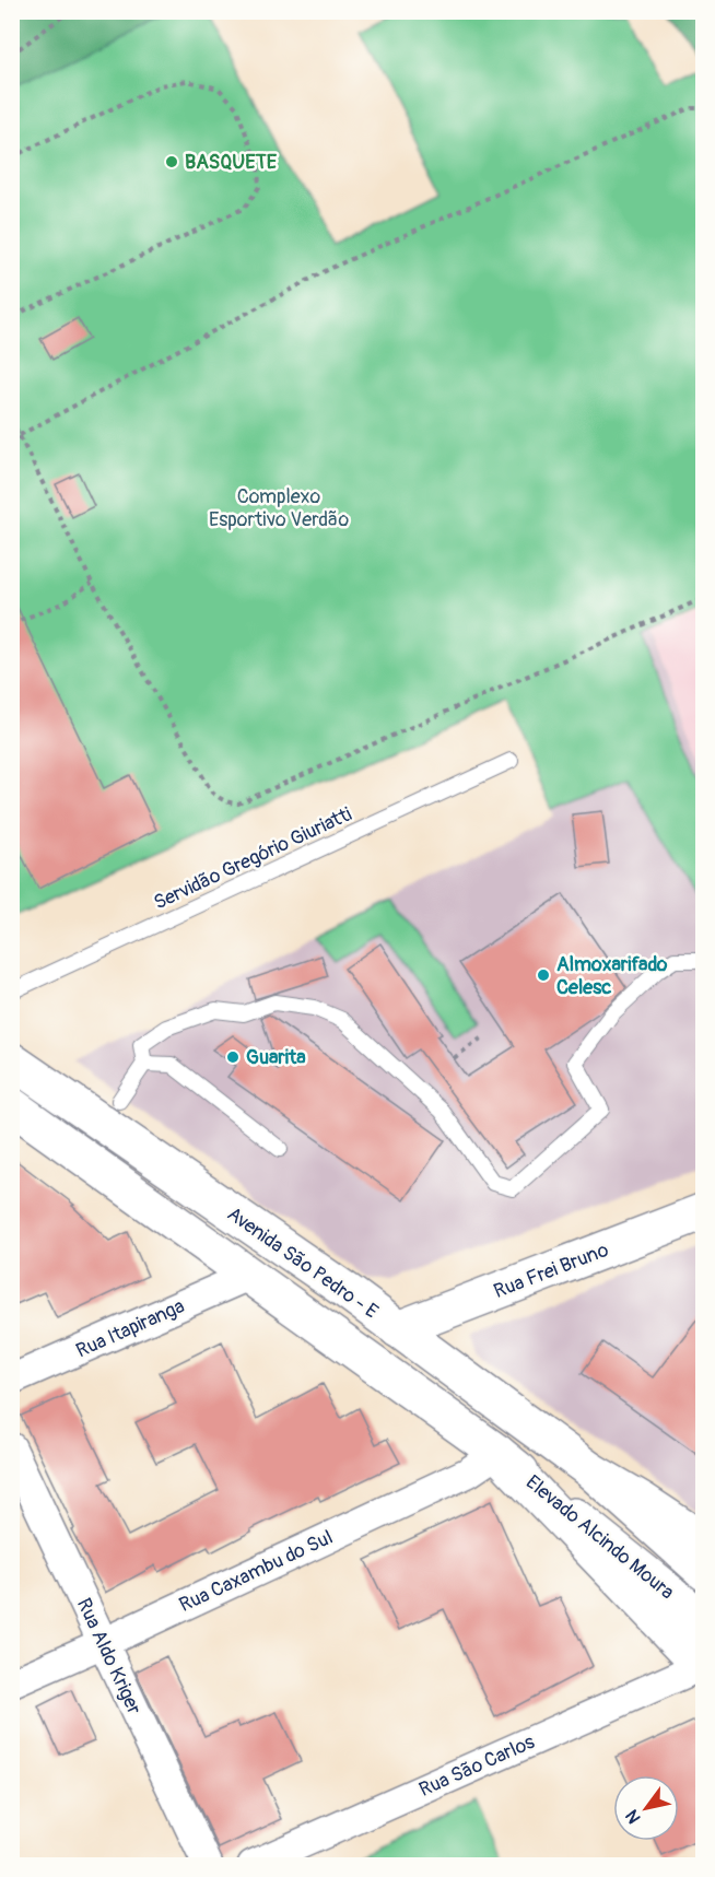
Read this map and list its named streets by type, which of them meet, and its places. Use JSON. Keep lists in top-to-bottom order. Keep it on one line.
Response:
{"streets":{"main road":["Avenida São Pedro - E","Rua Frei Bruno","Elevado Alcindo Moura"],"street":["Rua Itapiranga","Rua Caxambu do Sul","Rua Aldo Kriger","Rua São Carlos"],"lane":["Servidão Gregório Giuriatti"]},"crossings":[["Avenida São Pedro - E","Rua Frei Bruno"],["Avenida São Pedro - E","Rua Itapiranga"],["Avenida São Pedro - E","Elevado Alcindo Moura"],["Avenida São Pedro - E","Rua Caxambu do Sul"],["Elevado Alcindo Moura","Rua Caxambu do Sul"],["Rua Caxambu do Sul","Rua Aldo Kriger"]],"parks":["Complexo Esportivo Verdão"],"places":["BASQUETE","Almoxarifado Celesc","Guarita"],"north":"bottom left"}
